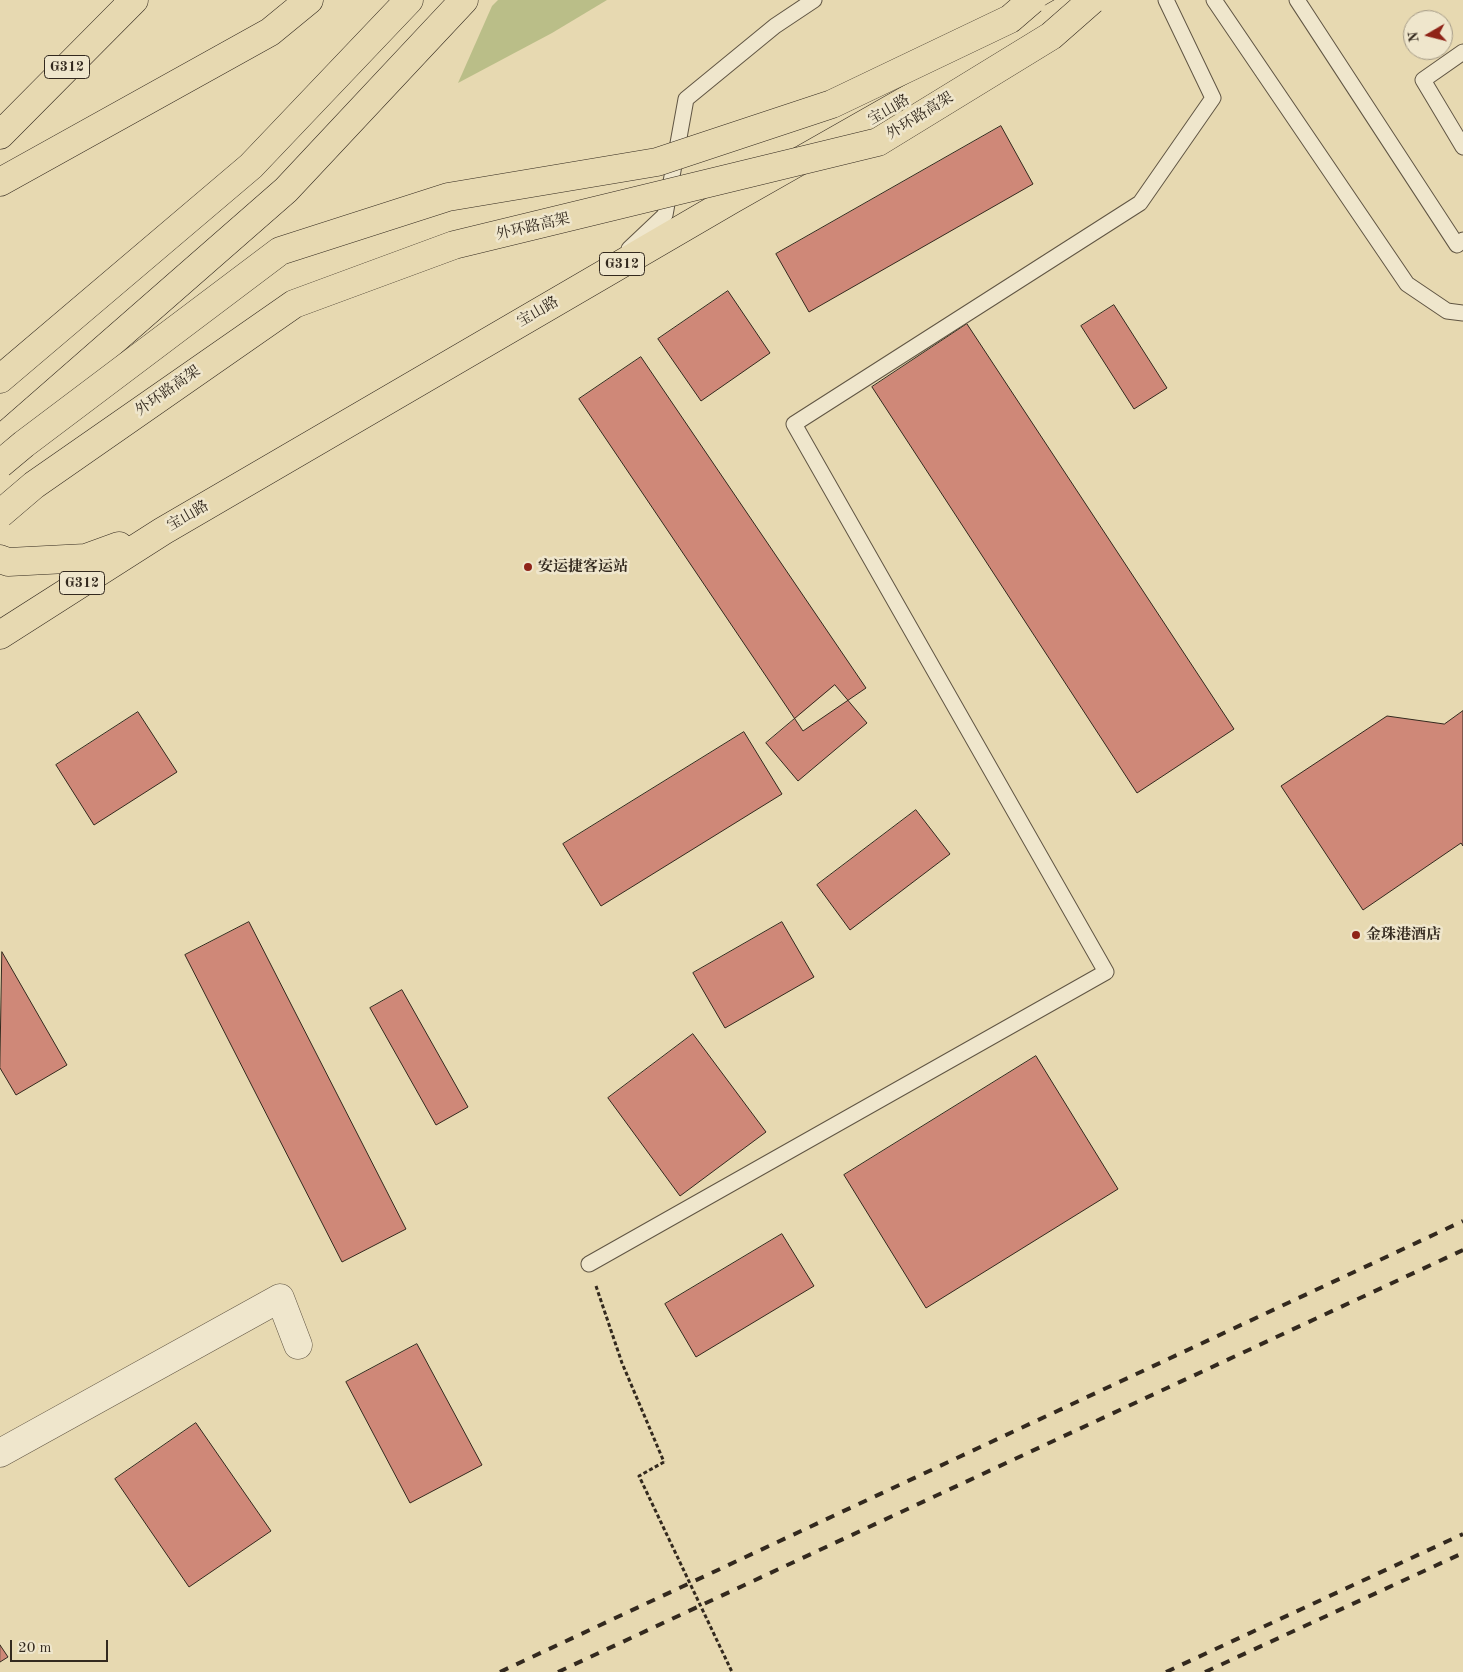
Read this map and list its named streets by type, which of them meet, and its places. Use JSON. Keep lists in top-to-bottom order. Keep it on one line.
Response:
{"streets":{"main road":["G312","宝山路","外环路高架"]},"places":["安运捷客运站","金珠港酒店"],"scale_bar":"20 m","north":"left"}
